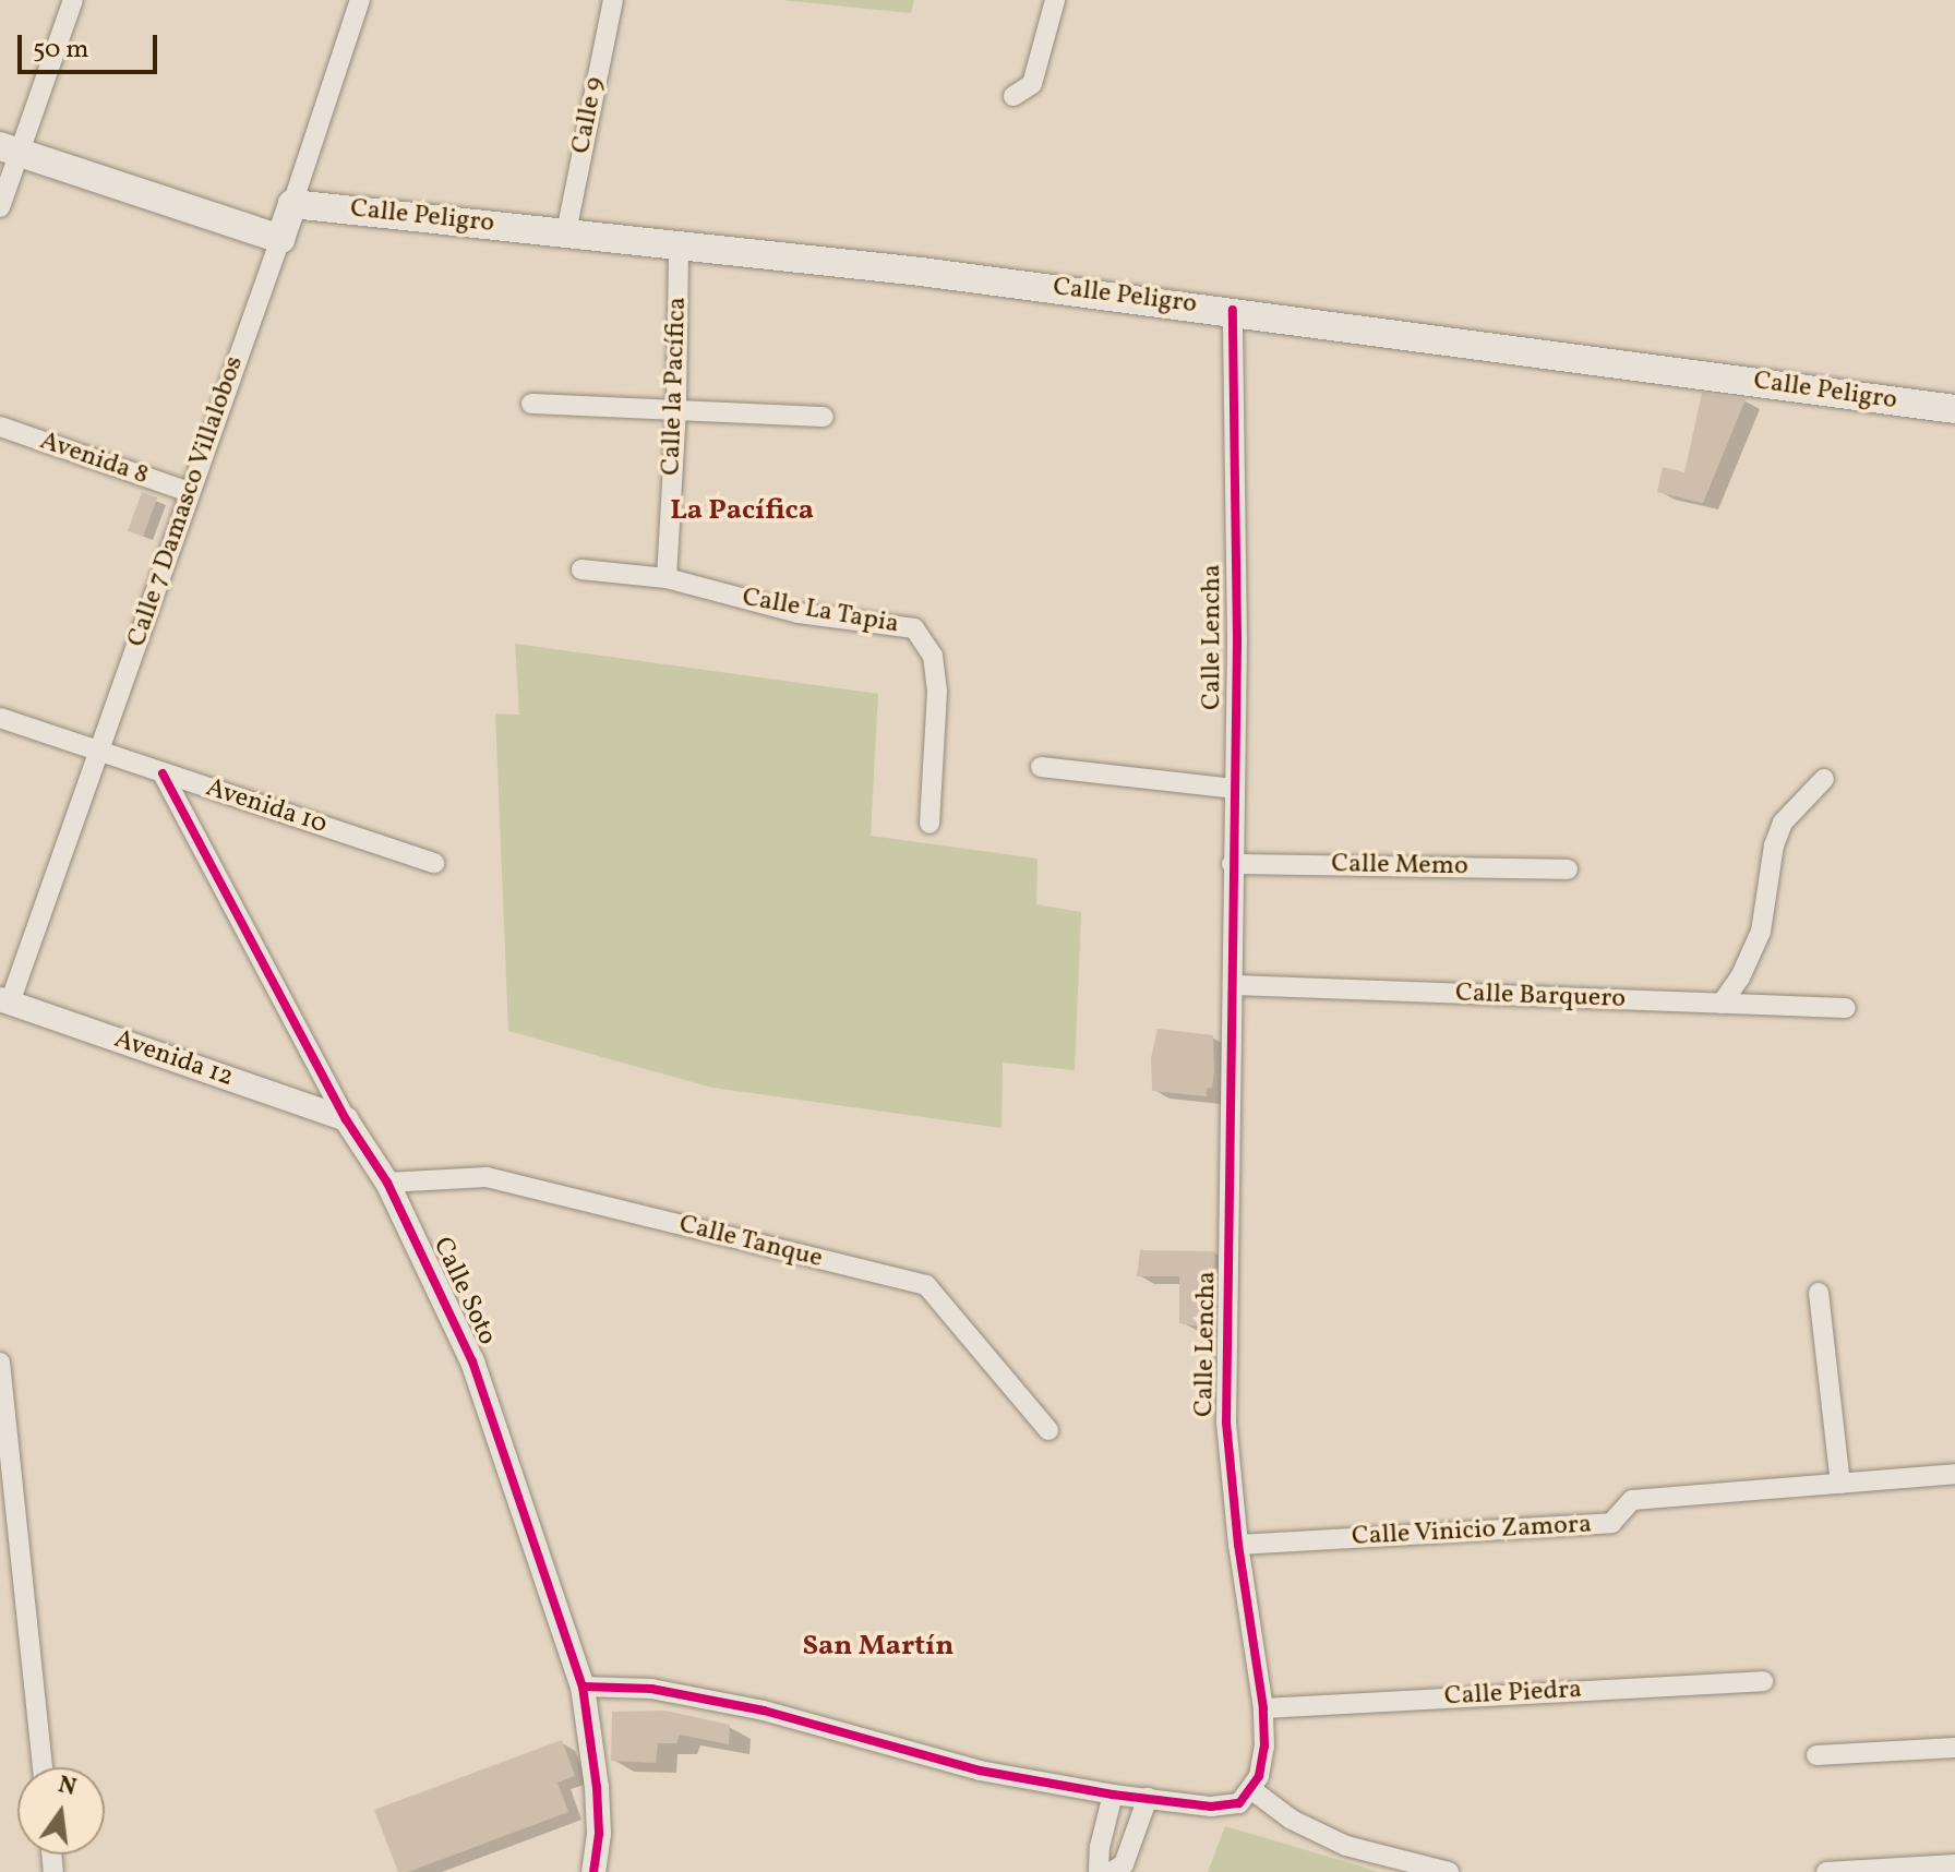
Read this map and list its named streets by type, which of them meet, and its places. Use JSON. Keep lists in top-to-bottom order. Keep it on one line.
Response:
{"streets":{"main road":["Calle Peligro","Calle 7 Damasco Villalobos"],"street":["Calle 9","Calle la Pacífica","Avenida 8","Calle La Tapia","Calle Lencha","Avenida 10","Calle Memo","Calle Barquero","Avenida 12","Calle Tanque","Calle Soto","Calle Vinicio Zamora","Calle Piedra"]},"crossings":[["Calle 9","Calle Peligro"],["Calle Peligro","Calle la Pacífica"],["Calle Peligro","Calle 7 Damasco Villalobos"],["Calle Peligro","Calle Lencha"],["Calle la Pacífica","Calle La Tapia"],["Avenida 8","Calle 7 Damasco Villalobos"],["Calle 7 Damasco Villalobos","Avenida 10"],["Calle 7 Damasco Villalobos","Avenida 12"],["Calle Lencha","Calle Memo"],["Calle Lencha","Calle Barquero"],["Calle Lencha","Calle Vinicio Zamora"],["Calle Lencha","Calle Piedra"],["Avenida 10","Calle Soto"],["Avenida 12","Calle Soto"],["Calle Tanque","Calle Soto"]],"districts":["La Pacífica","San Martín"],"scale_bar":"50 m","north":"top"}
